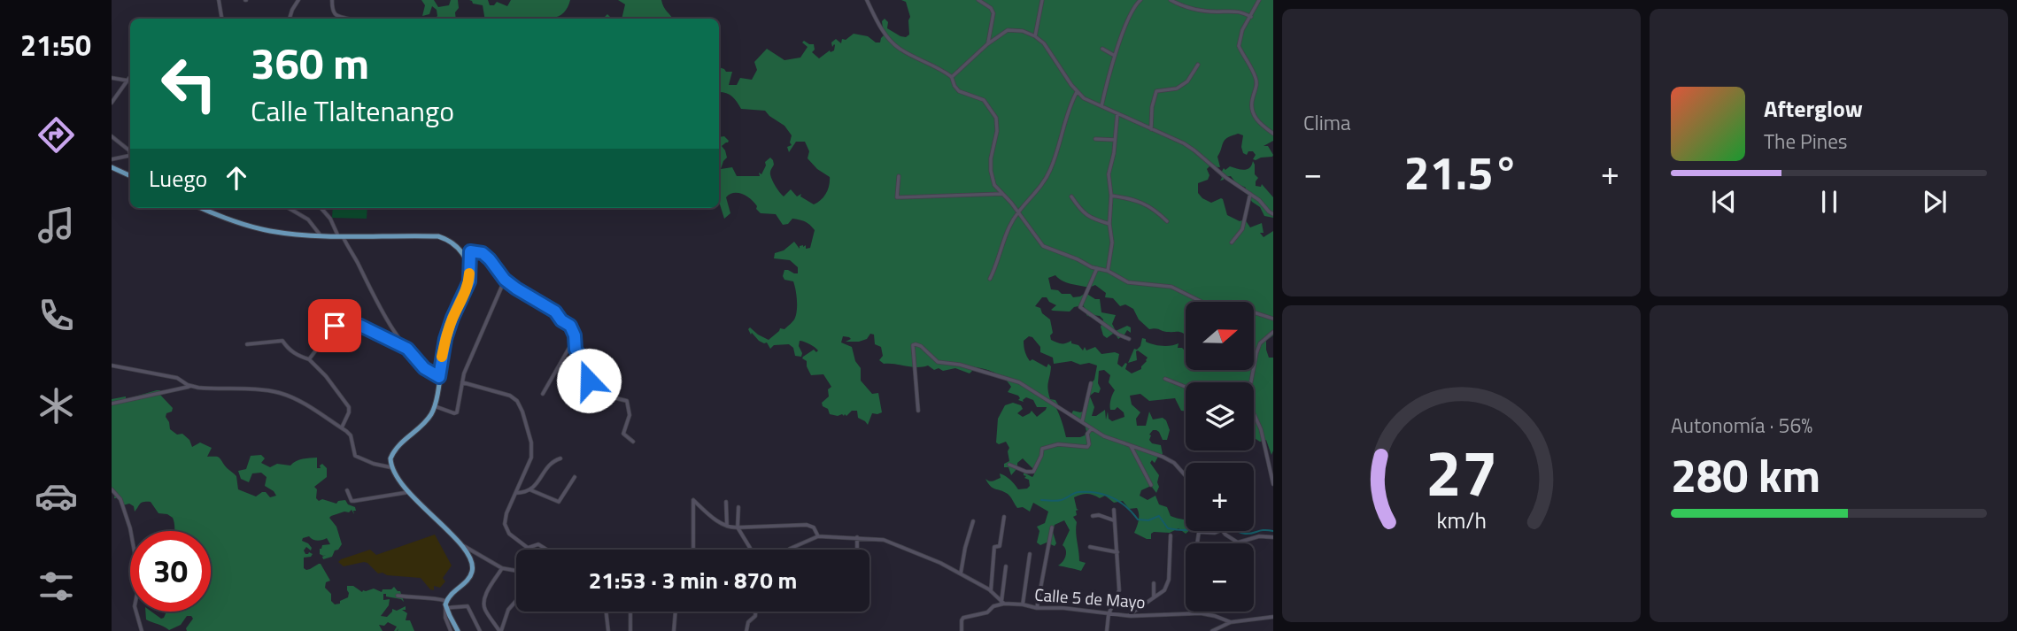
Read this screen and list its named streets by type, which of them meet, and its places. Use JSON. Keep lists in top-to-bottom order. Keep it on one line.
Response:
{"streets":{"street":["Calle 5 de Mayo"]},"north":"right","page":{"tabs":"21:50","tile":["Clima",["Autonomía · 56%","280 km"]],"turn":["360 m","Calle Tlaltenango"],"song":["Afterglow","The Pines"],"heat":["−","21.5°","+"],"then":"Luego","map_buttons":["+","−"],"limit":"30","trip":"21:53 · 3 min · 870 m","gauge":["27","km/h"]}}
